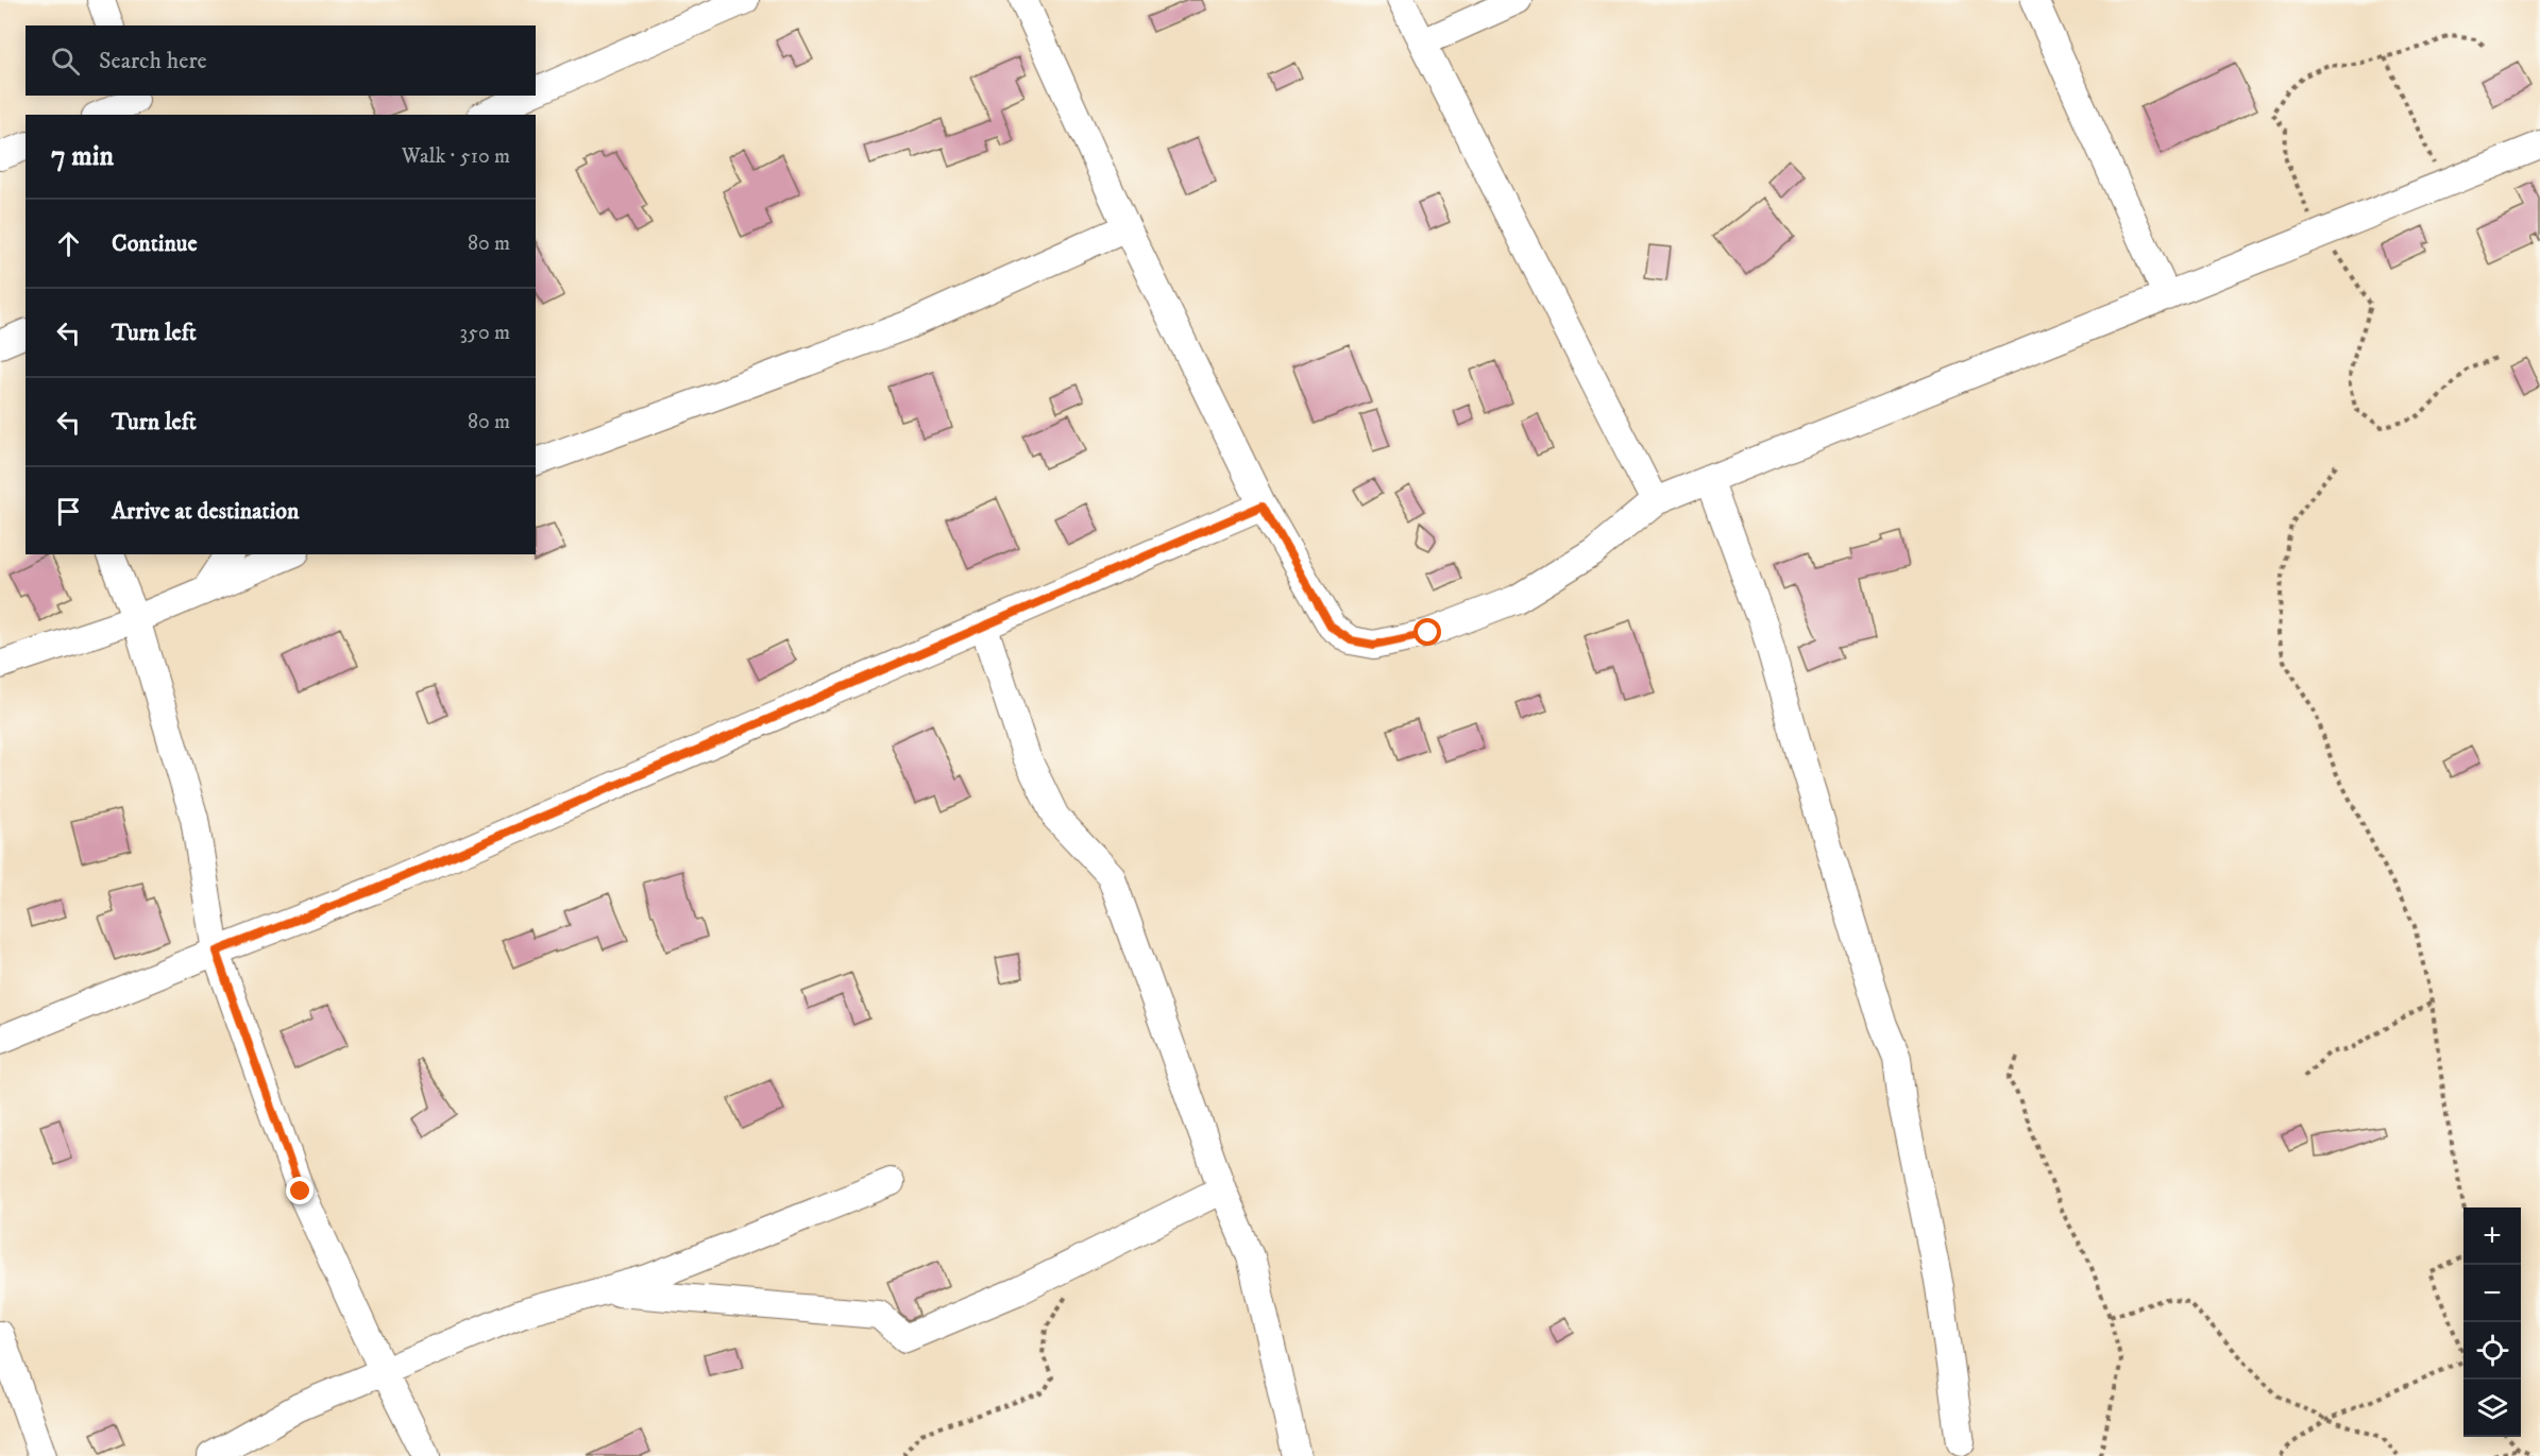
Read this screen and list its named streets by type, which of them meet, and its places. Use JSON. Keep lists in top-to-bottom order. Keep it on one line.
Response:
{"page":{"search":"Search here","heading":["7 min","Walk · 510 m"],"list":[["Continue","80 m"],["Turn left","350 m"],["Turn left","80 m"],"Arrive at destination"],"map_buttons":["+","−"]}}
